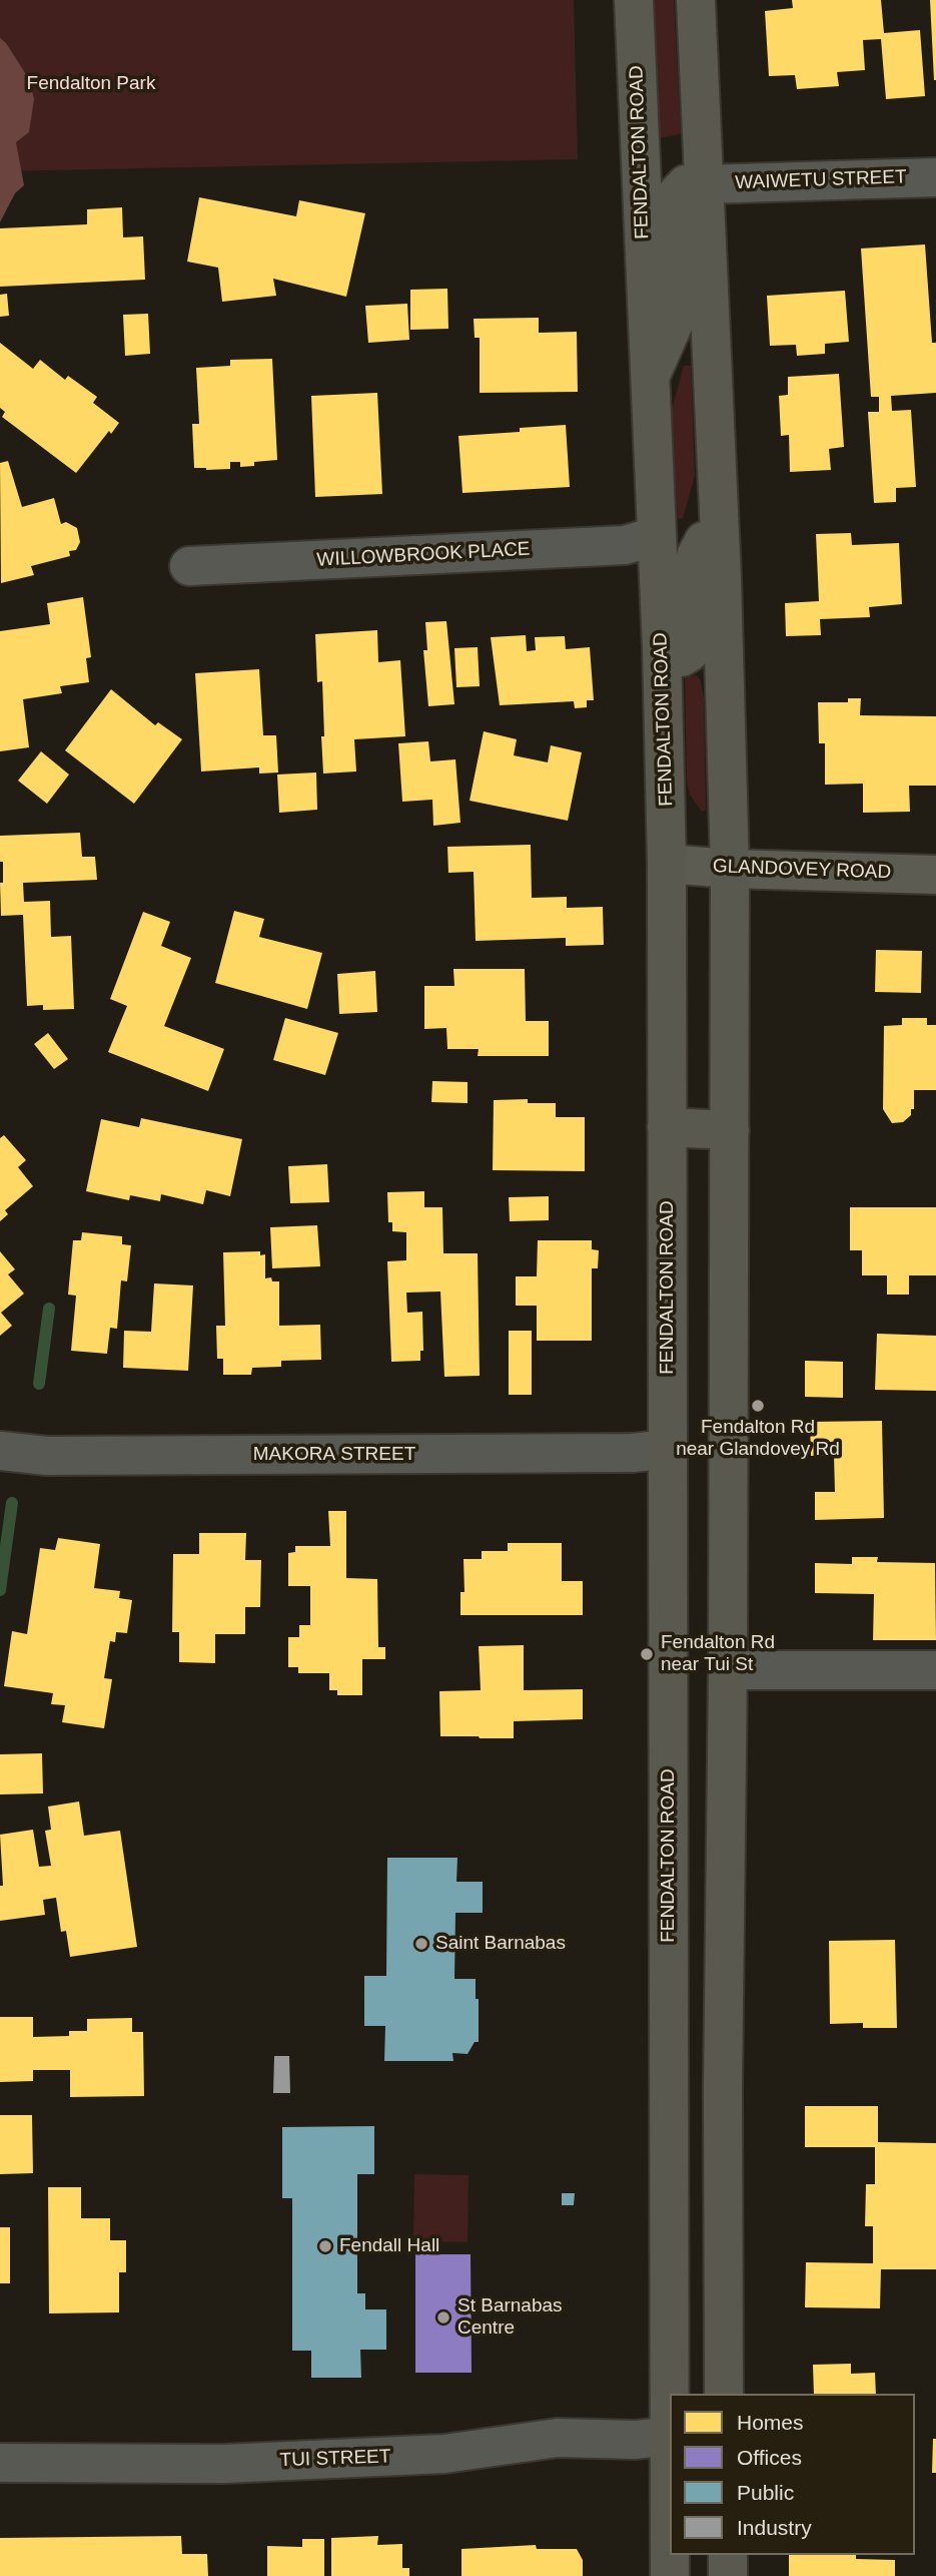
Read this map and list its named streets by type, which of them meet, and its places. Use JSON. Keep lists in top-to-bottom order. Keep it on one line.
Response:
{"streets":{"main road":["FENDALTON ROAD"],"street":["WAIWETU STREET","WILLOWBROOK PLACE","GLANDOVEY ROAD","MAKORA STREET","TUI STREET"]},"crossings":[["FENDALTON ROAD","WILLOWBROOK PLACE"],["FENDALTON ROAD","GLANDOVEY ROAD"],["FENDALTON ROAD","MAKORA STREET"],["FENDALTON ROAD","TUI STREET"]],"parks":["Fendalton Park"],"places":["Fendalton Rd near Glandovey Rd","Fendalton Rd near Tui St","Saint Barnabas","Fendall Hall","St Barnabas Centre"],"legend":["Homes","Offices","Public","Industry"]}
